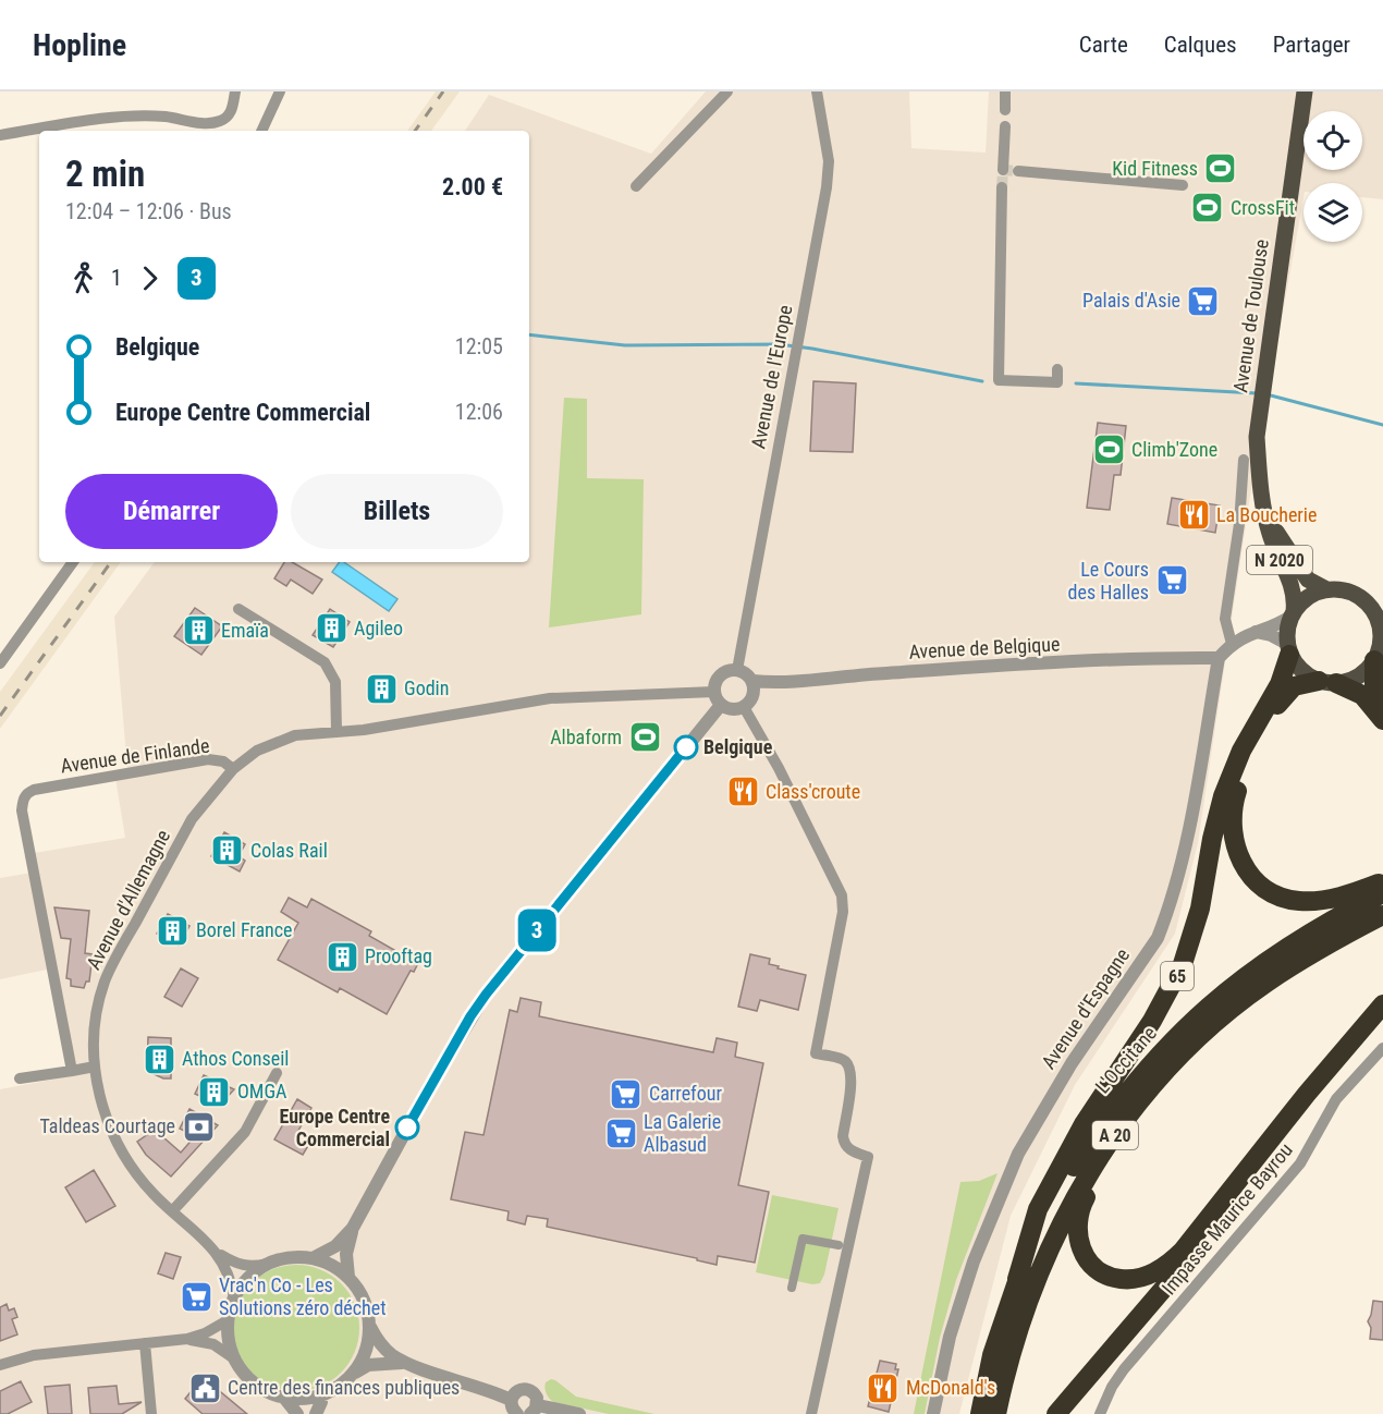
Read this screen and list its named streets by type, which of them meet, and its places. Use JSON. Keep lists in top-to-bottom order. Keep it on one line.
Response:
{"streets":{"highway":["65","L'Occitane","A 20"],"main road":["Avenue de Toulouse","N 2020"],"street":["Avenue de l'Europe","Avenue de Belgique","Avenue de Finlande","Avenue d'Allemagne","Avenue d'Espagne","Impasse Maurice Bayrou"]},"crossings":[["Avenue de Toulouse","65"],["Avenue de l'Europe","Avenue de Belgique"],["Avenue de l'Europe","Avenue de Finlande"],["Avenue de Belgique","Avenue de Finlande"],["Avenue de Belgique","Avenue d'Espagne"],["Avenue de Finlande","Avenue d'Allemagne"],["65","L'Occitane"]],"places":{"sports":["Kid Fitness","CrossFit","Climb'Zone","Albaform"],"supermarket":["Palais d'Asie","Le Cours des Halles","Carrefour","La Galerie Albasud","Vrac'n Co - Les Solutions zéro déchet"],"restaurant":["La Boucherie","Class'croute","McDonald's"],"building":["Agileo","Emaïa","Godin","Colas Rail","Borel France","Prooftag","Athos Conseil","OMGA"],"other":["Belgique","Europe Centre Commercial"],"bank":["Taldeas Courtage"],"public building":["Centre des finances publiques"]},"lines":["bus line 3"],"page":{"header":"Hopline","nav":["Carte","Calques","Partager"],"on_map":"3","heading":["2 min","12:04 – 12:06 · Bus","2.00 €"],"legs":["1","3"],"list":[{"name":"Belgique","value":"12:05"},{"name":"Europe Centre Commercial","value":"12:06"}],"buttons":["Démarrer","Billets"]}}
